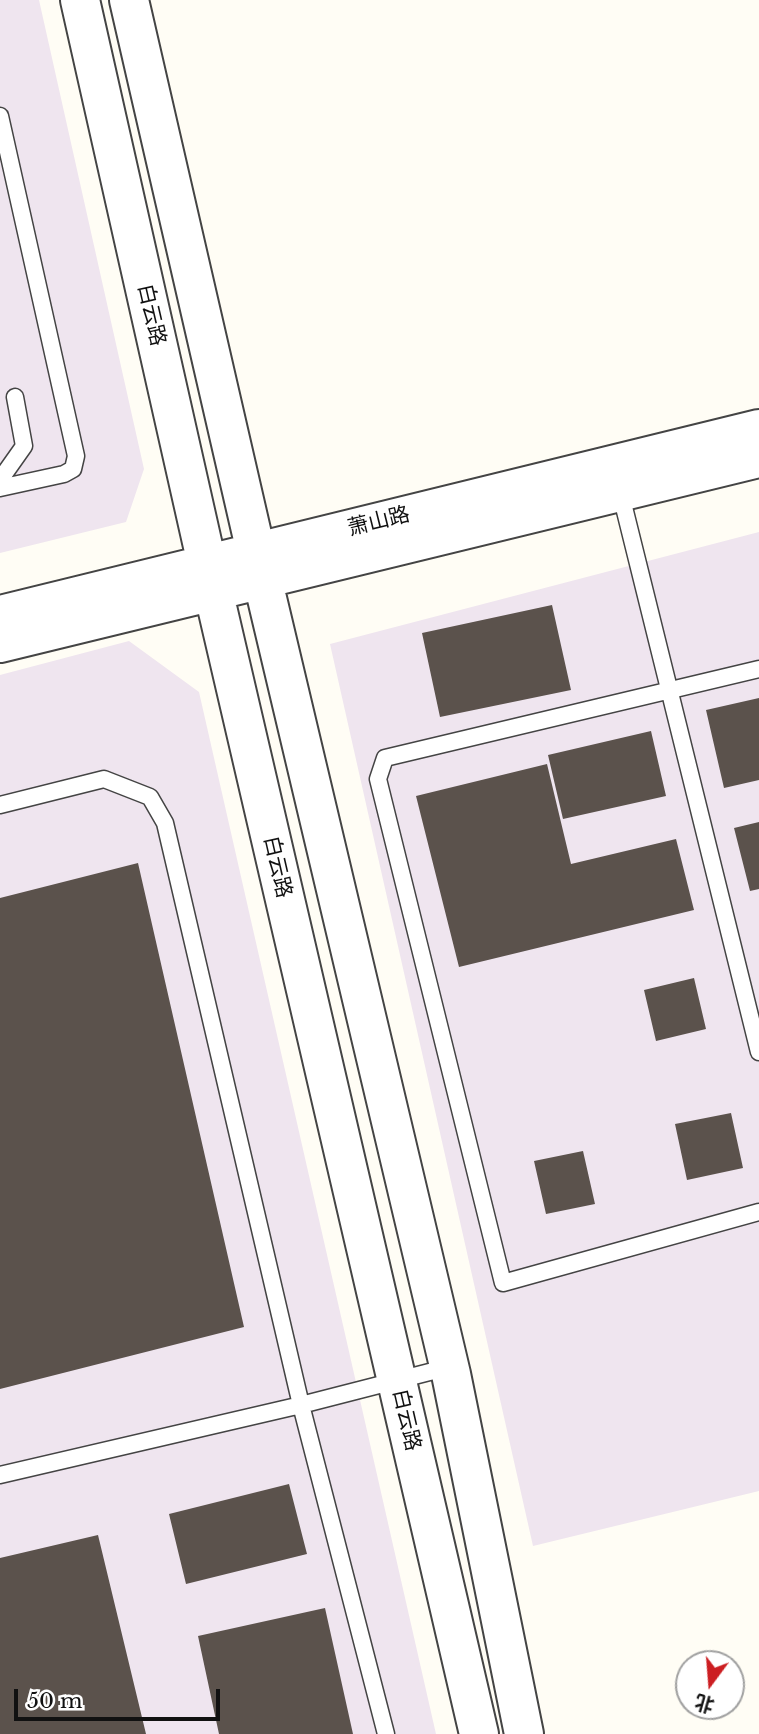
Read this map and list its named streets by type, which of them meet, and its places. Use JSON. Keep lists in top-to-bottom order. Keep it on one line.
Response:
{"streets":{"street":["白云路","萧山路"]},"crossings":[["白云路","萧山路"]],"scale_bar":"50 m","north":"bottom"}
